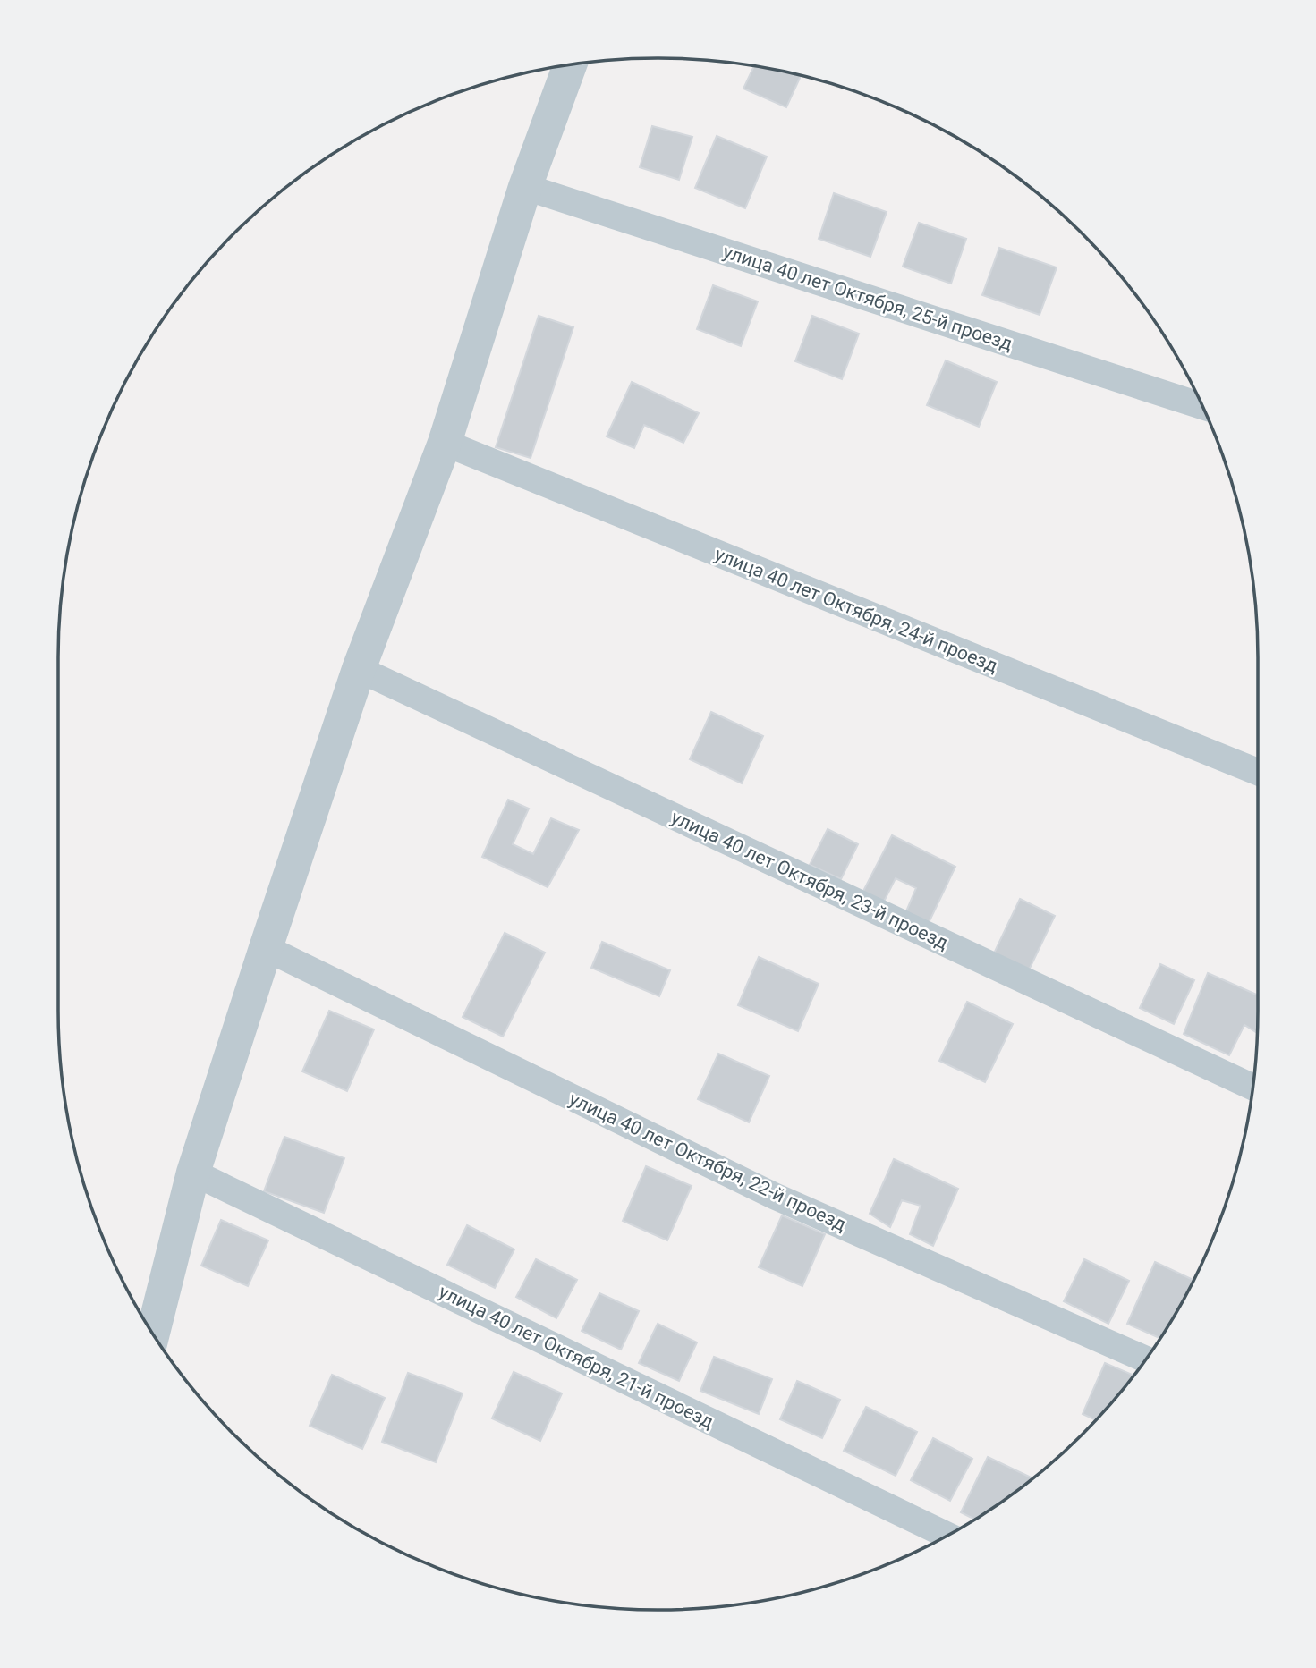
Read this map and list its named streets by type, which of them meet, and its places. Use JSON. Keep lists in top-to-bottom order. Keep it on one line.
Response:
{"streets":{"street":["улица 40 лет Октября, 25-й проезд","улица 40 лет Октября, 24-й проезд","улица 40 лет Октября, 23-й проезд","улица 40 лет Октября, 22-й проезд","улица 40 лет Октября, 21-й проезд"]}}
